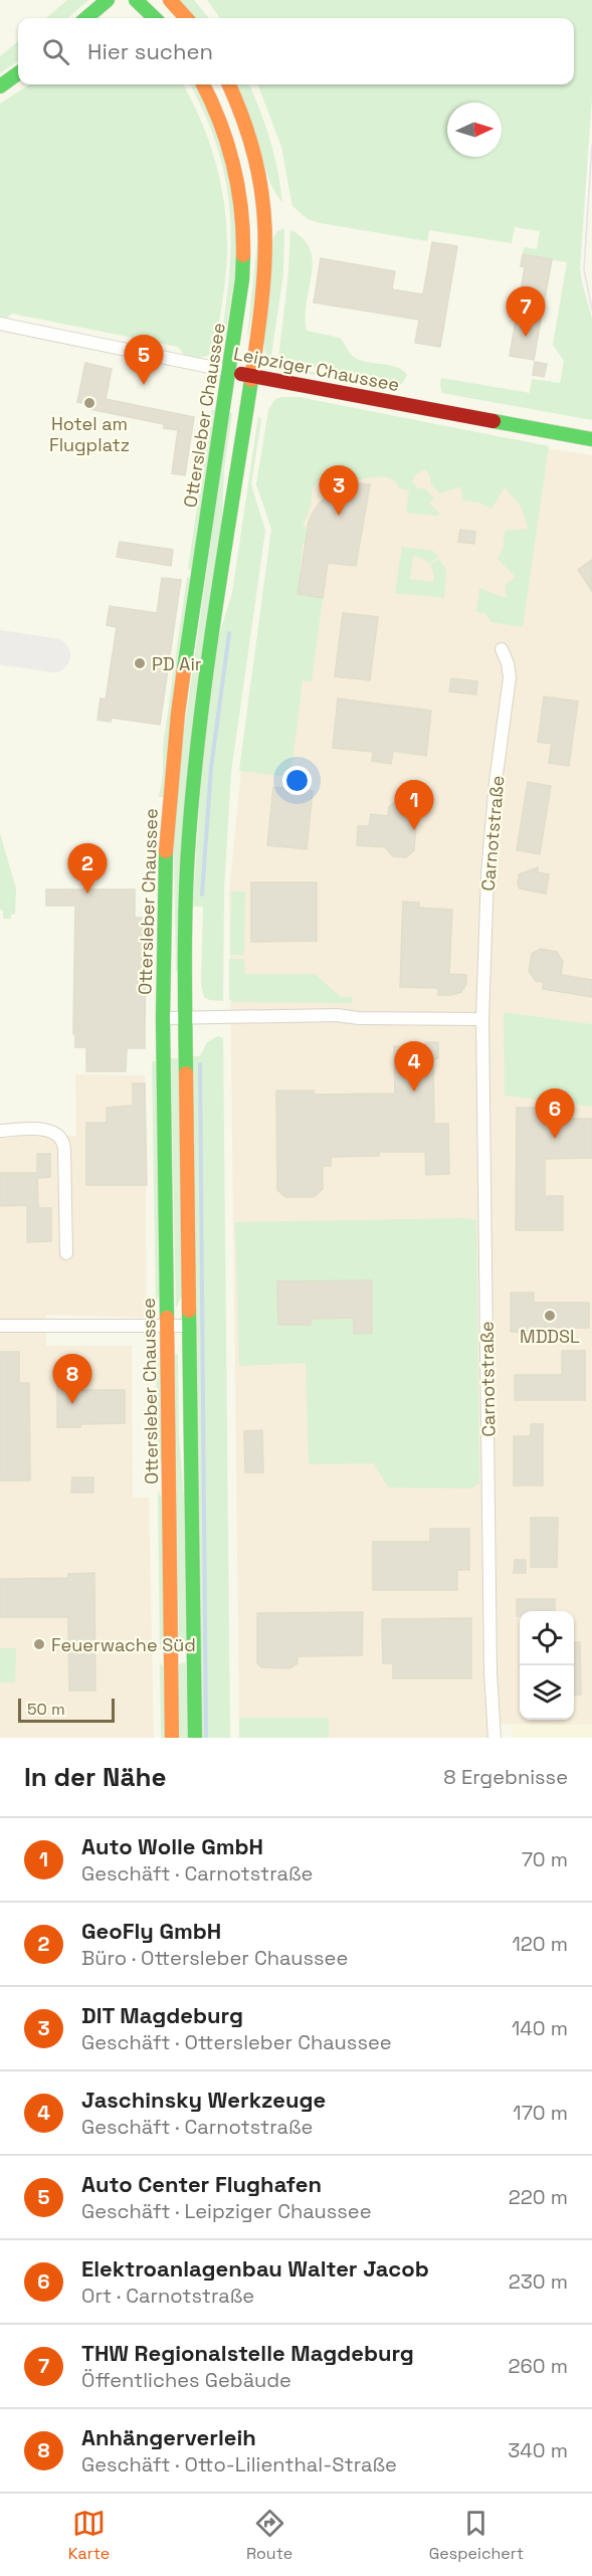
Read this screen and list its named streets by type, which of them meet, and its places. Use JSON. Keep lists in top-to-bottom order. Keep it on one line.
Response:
{"streets":{"main road":["Leipziger Chaussee","Ottersleber Chaussee"],"street":["Carnotstraße"]},"crossings":[["Leipziger Chaussee","Ottersleber Chaussee"]],"places":["Hotel am Flugplatz","PD Air","MDDSL","Feuerwache Süd"],"scale_bar":"50 m","north":"right","page":{"search":"Hier suchen","pins":["7","5","3","1","2","4","6","8"],"scale":"50 m","heading":["In der Nähe","8 Ergebnisse"],"list":[{"mark":"1","name":"Auto Wolle GmbH","note":"Geschäft · Carnotstraße","value":"70 m"},{"mark":"2","name":"GeoFly GmbH","note":"Büro · Ottersleber Chaussee","value":"120 m"},{"mark":"3","name":"DIT Magdeburg","note":"Geschäft · Ottersleber Chaussee","value":"140 m"},{"mark":"4","name":"Jaschinsky Werkzeuge","note":"Geschäft · Carnotstraße","value":"170 m"},{"mark":"5","name":"Auto Center Flughafen","note":"Geschäft · Leipziger Chaussee","value":"220 m"},{"mark":"6","name":"Elektroanlagenbau Walter Jacob","note":"Ort · Carnotstraße","value":"230 m"},{"mark":"7","name":"THW Regionalstelle Magdeburg","note":"Öffentliches Gebäude","value":"260 m"},{"mark":"8","name":"Anhängerverleih","note":"Geschäft · Otto-Lilienthal-Straße","value":"340 m"}],"nav":["Karte","Route","Gespeichert"]}}
